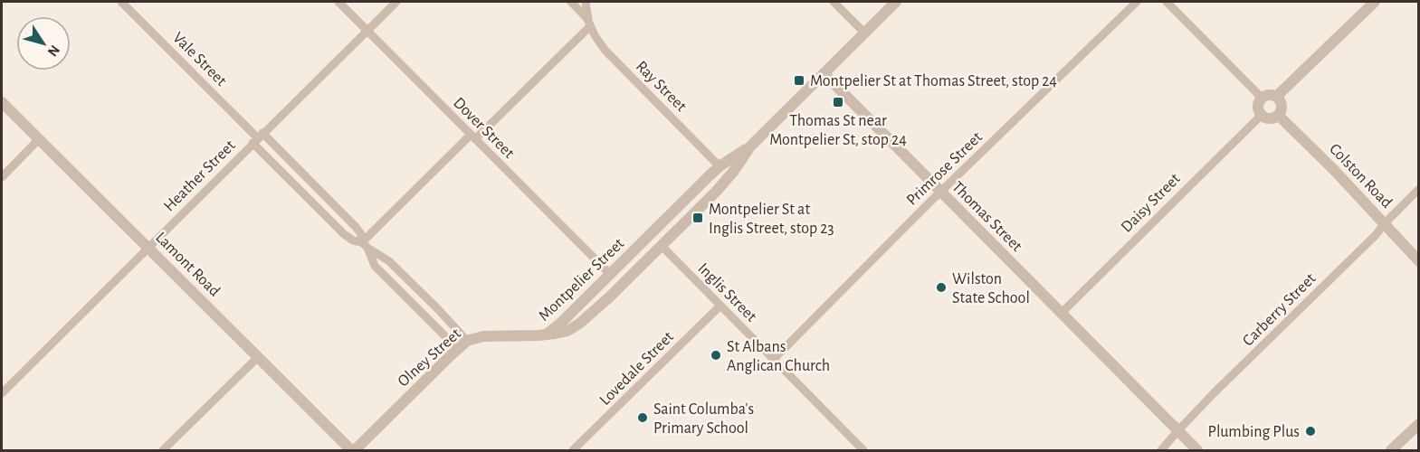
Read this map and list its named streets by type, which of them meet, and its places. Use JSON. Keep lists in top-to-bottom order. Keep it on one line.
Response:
{"streets":{"street":["Vale Street","Ray Street","Dover Street","Primrose Street","Heather Street","Colston Road","Daisy Street","Thomas Street","Lamont Road","Montpelier Street","Inglis Street","Carberry Street","Olney Street","Lovedale Street"]},"crossings":[["Vale Street","Heather Street"],["Vale Street","Olney Street"],["Ray Street","Montpelier Street"],["Dover Street","Heather Street"],["Dover Street","Montpelier Street"],["Primrose Street","Thomas Street"],["Primrose Street","Inglis Street"],["Heather Street","Lamont Road"],["Colston Road","Daisy Street"],["Colston Road","Carberry Street"],["Daisy Street","Thomas Street"],["Thomas Street","Montpelier Street"],["Thomas Street","Carberry Street"],["Lamont Road","Olney Street"],["Montpelier Street","Inglis Street"],["Montpelier Street","Olney Street"],["Inglis Street","Lovedale Street"]],"places":{"transit":["Montpelier St at Thomas Street, stop 24","Thomas St near Montpelier St, stop 24","Montpelier St at Inglis Street, stop 23"],"other":["Wilston State School","St Albans Anglican Church","Saint Columba's Primary School","Plumbing Plus"]},"north":"bottom right"}
